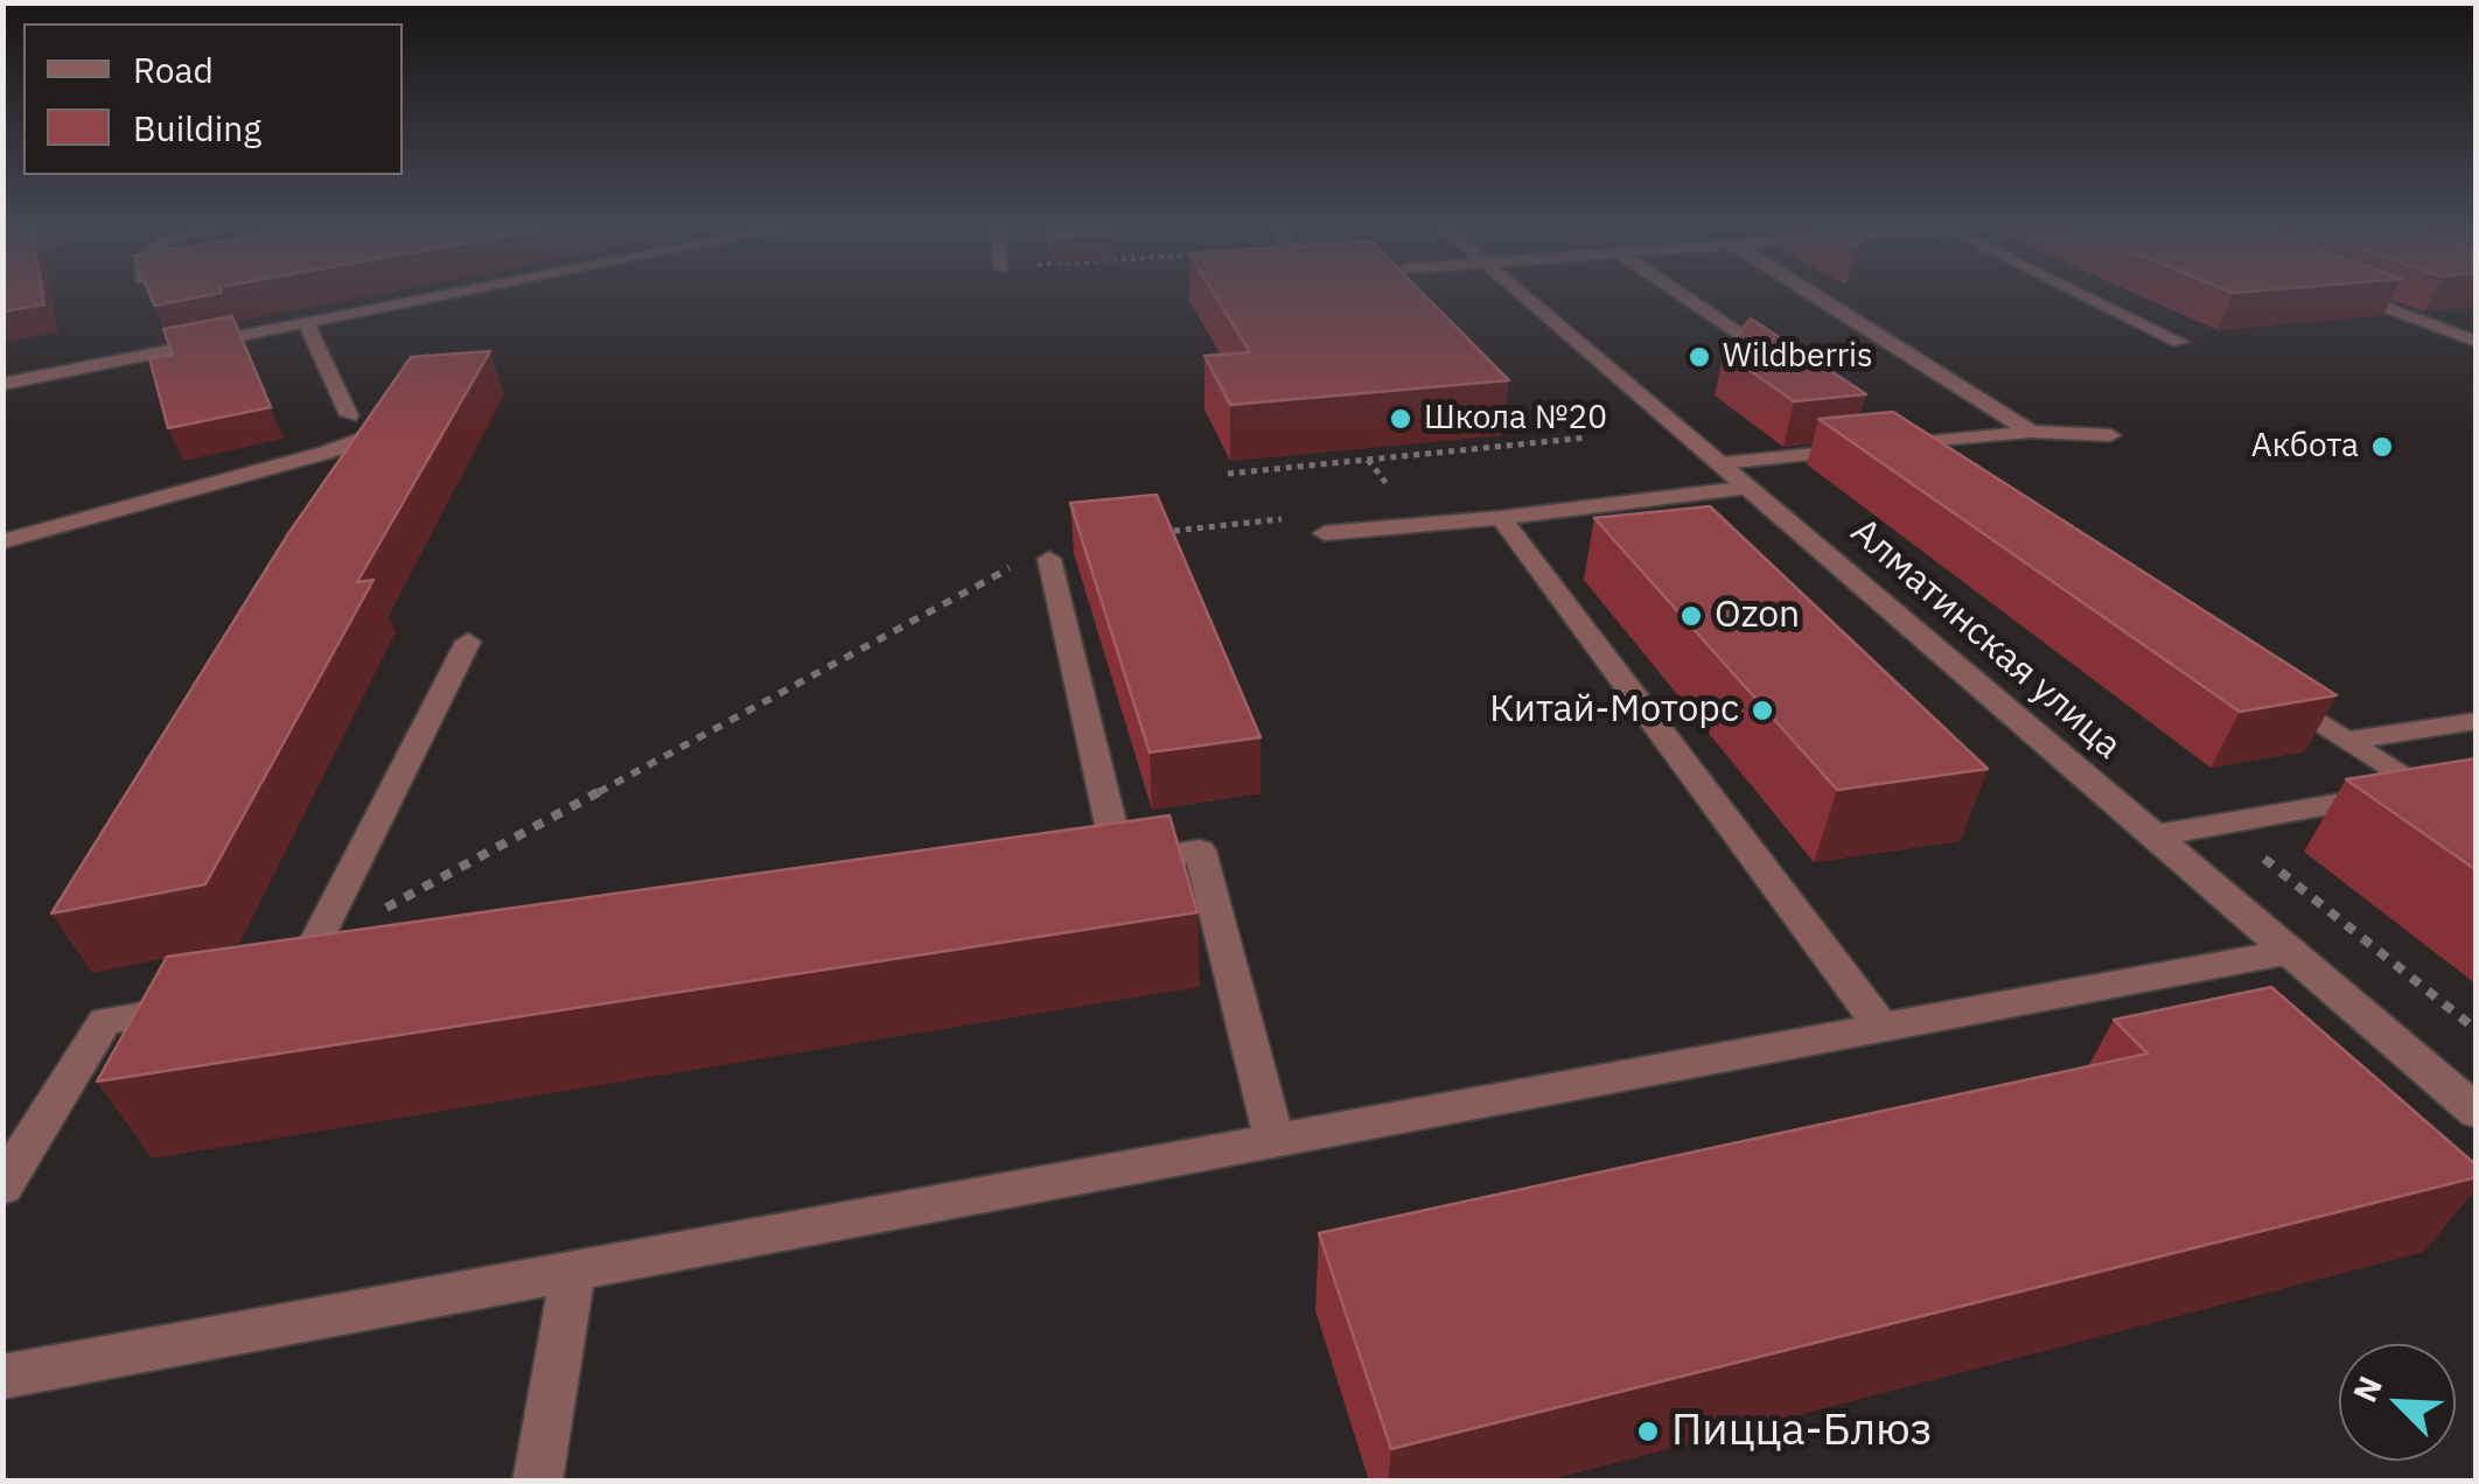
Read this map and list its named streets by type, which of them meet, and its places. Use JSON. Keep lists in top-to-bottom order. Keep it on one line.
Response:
{"streets":{"street":["Алматинская улица"]},"places":["Wildberris","Школа №20","Акбота","Ozon","Китай-Моторс","Пицца-Блюз"],"legend":["Road","Building"],"north":"top left"}
